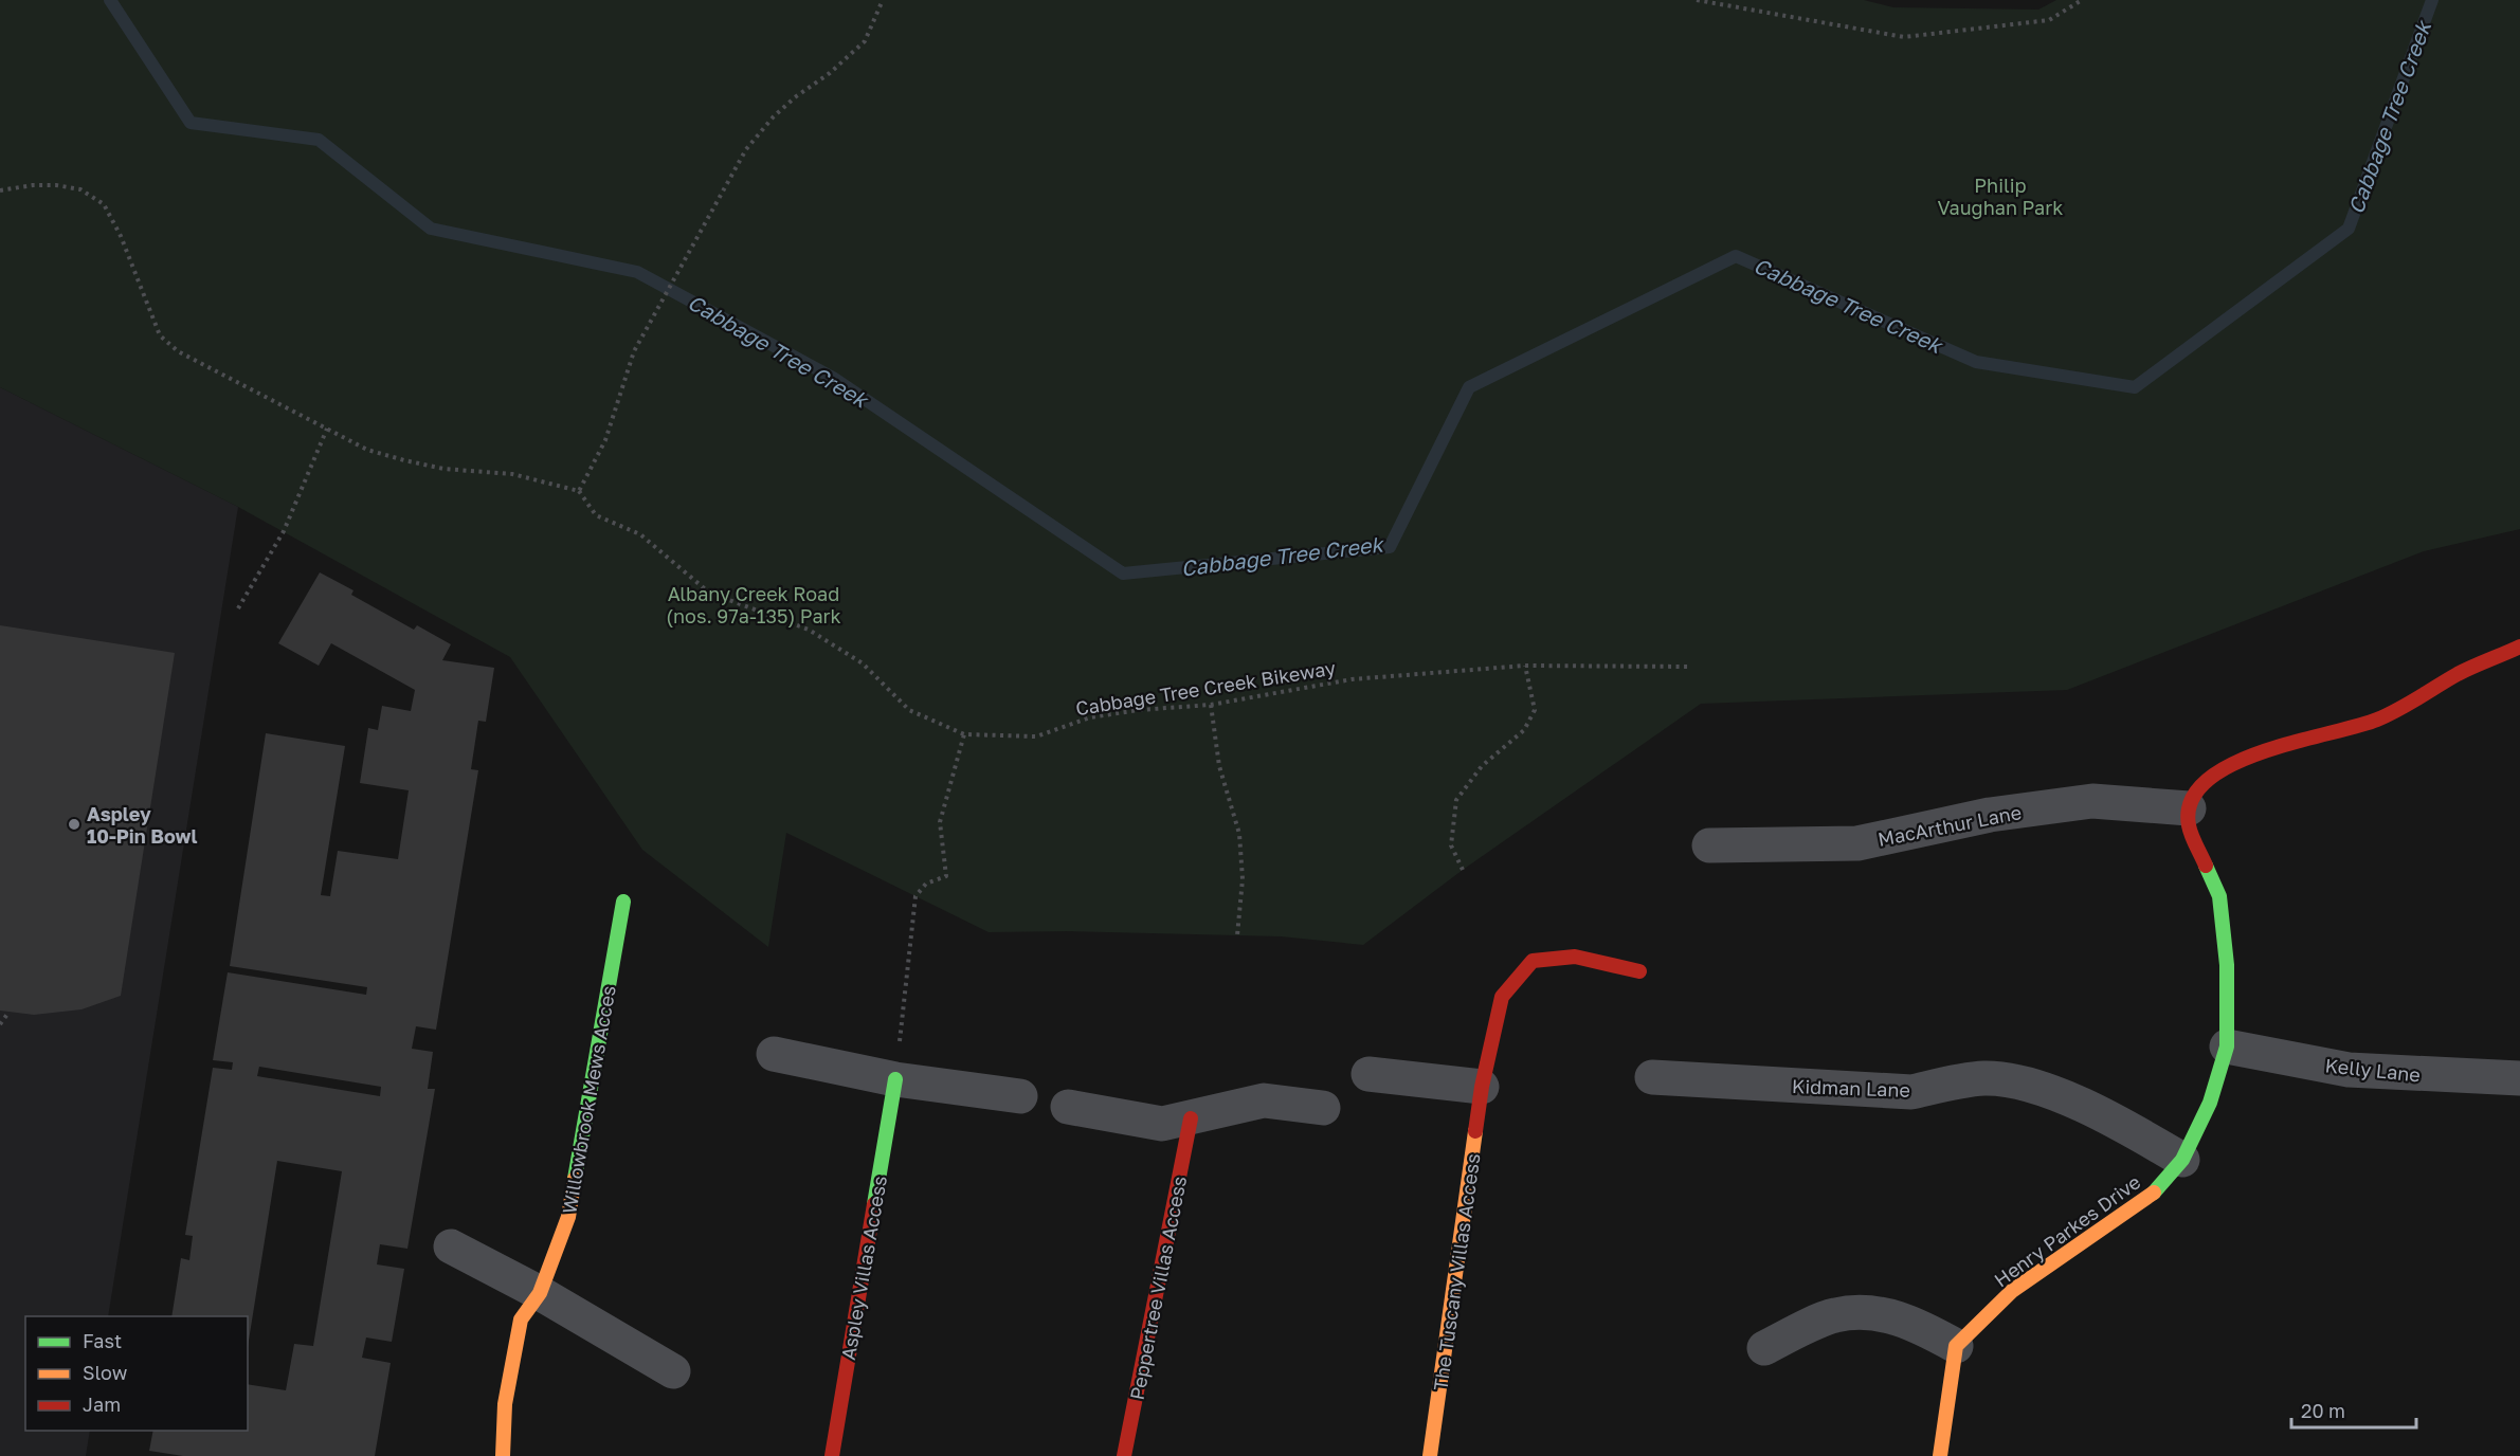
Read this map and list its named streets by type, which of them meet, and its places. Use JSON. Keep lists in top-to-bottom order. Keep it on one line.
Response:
{"streets":{"street":["MacArthur Lane","Kelly Lane","Kidman Lane","Willowbrook Mews Acces","Henry Parkes Drive","Aspley Villas Access","The Tuscany Villas Access","Peppertree Villas Access"],"path":["Cabbage Tree Creek Bikeway"]},"crossings":[["MacArthur Lane","Henry Parkes Drive"],["Kelly Lane","Henry Parkes Drive"],["Kidman Lane","Henry Parkes Drive"]],"water":["Cabbage Tree Creek"],"parks":["Philip Vaughan Park","Albany Creek Road (nos. 97a-135) Park"],"places":["Aspley 10-Pin Bowl"],"legend":["Fast","Slow","Jam"],"scale_bar":"20 m"}
